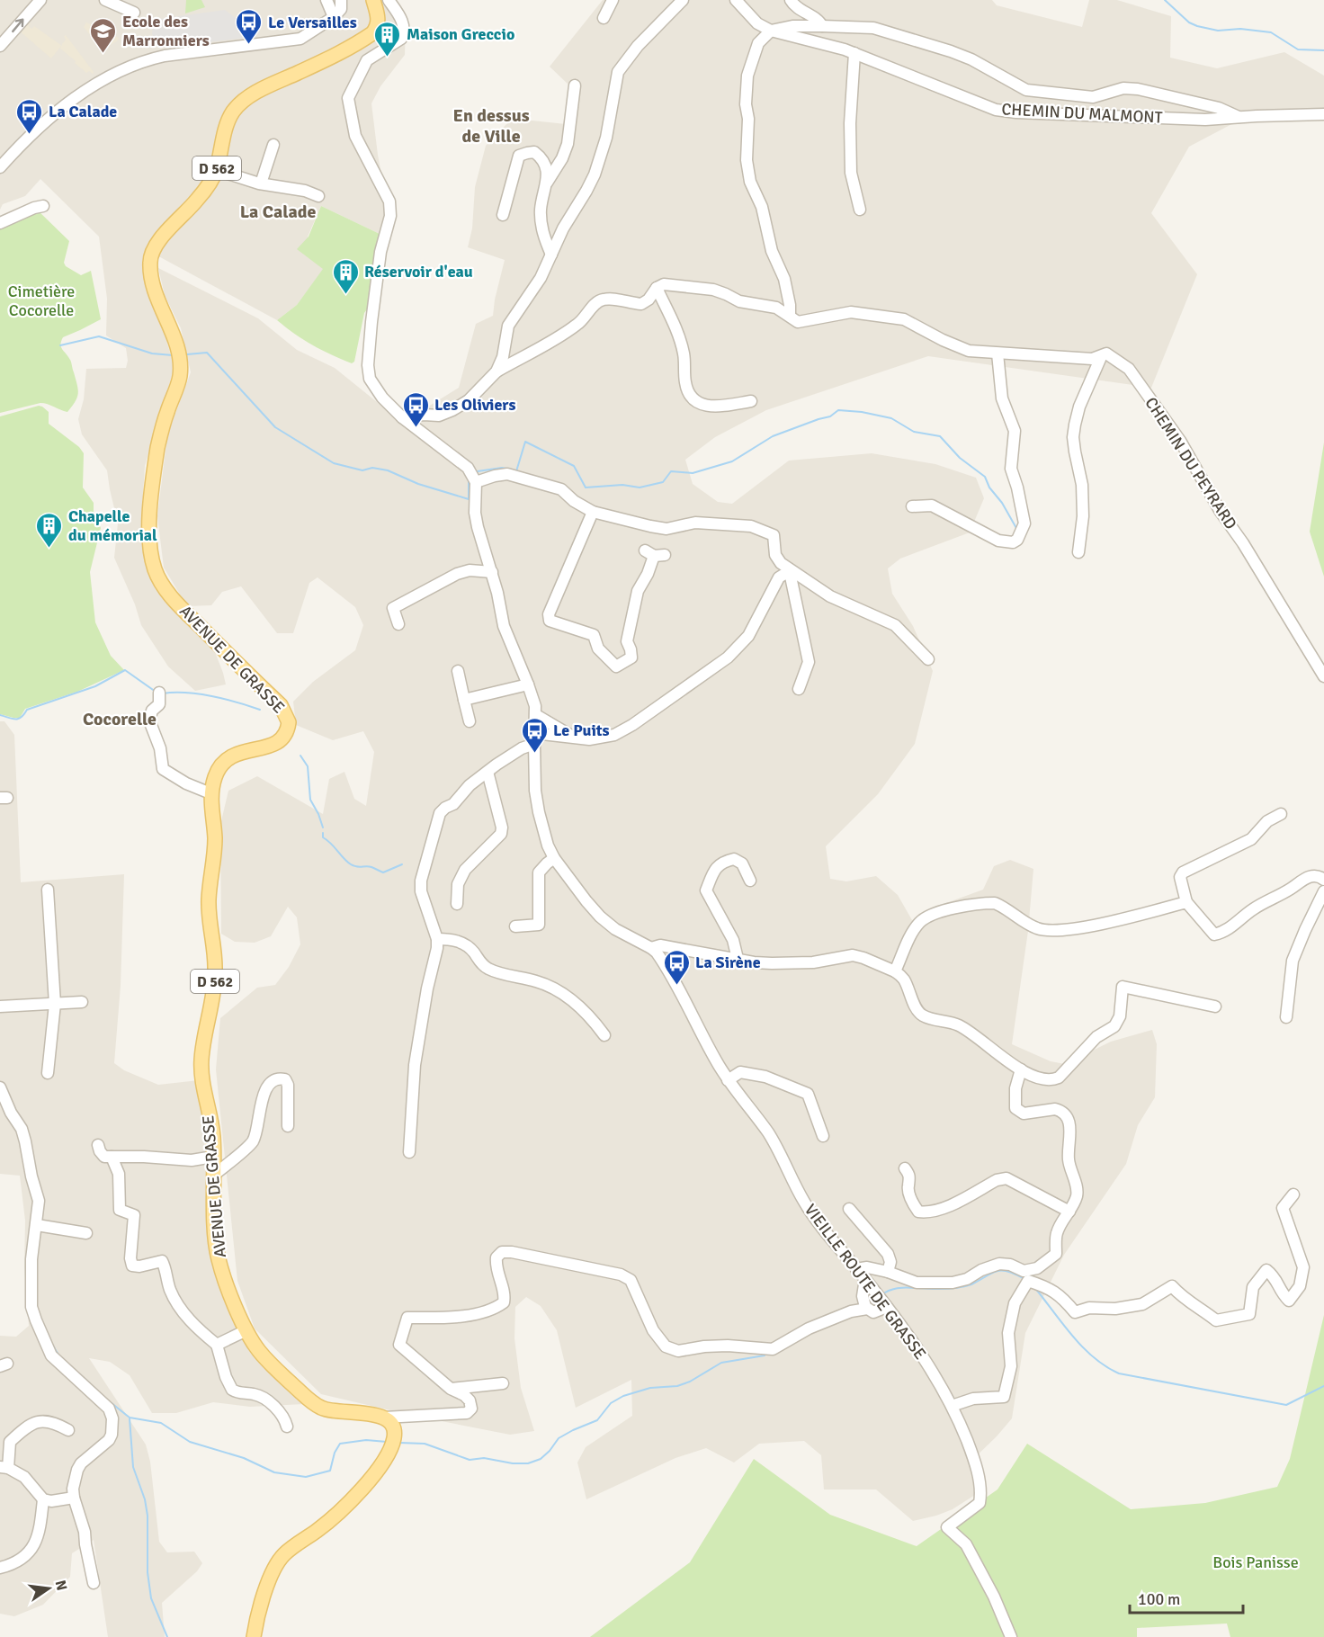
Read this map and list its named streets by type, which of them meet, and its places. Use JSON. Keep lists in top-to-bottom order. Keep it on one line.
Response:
{"streets":{"main road":["D 562","AVENUE DE GRASSE"],"street":["CHEMIN DU MALMONT","CHEMIN DU PEYRARD","VIEILLE ROUTE DE GRASSE"]},"districts":["En dessus de Ville","La Calade","Cocorelle"],"parks":["Cimetière Cocorelle","Bois Panisse"],"places":{"bus stop":["Le Versailles","La Calade","Les Oliviers","Le Puits","La Sirène"],"school or university":["Ecole des Marronniers"],"building":["Maison Greccio","Réservoir d'eau","Chapelle du mémorial"]},"scale_bar":"100 m","north":"right"}
